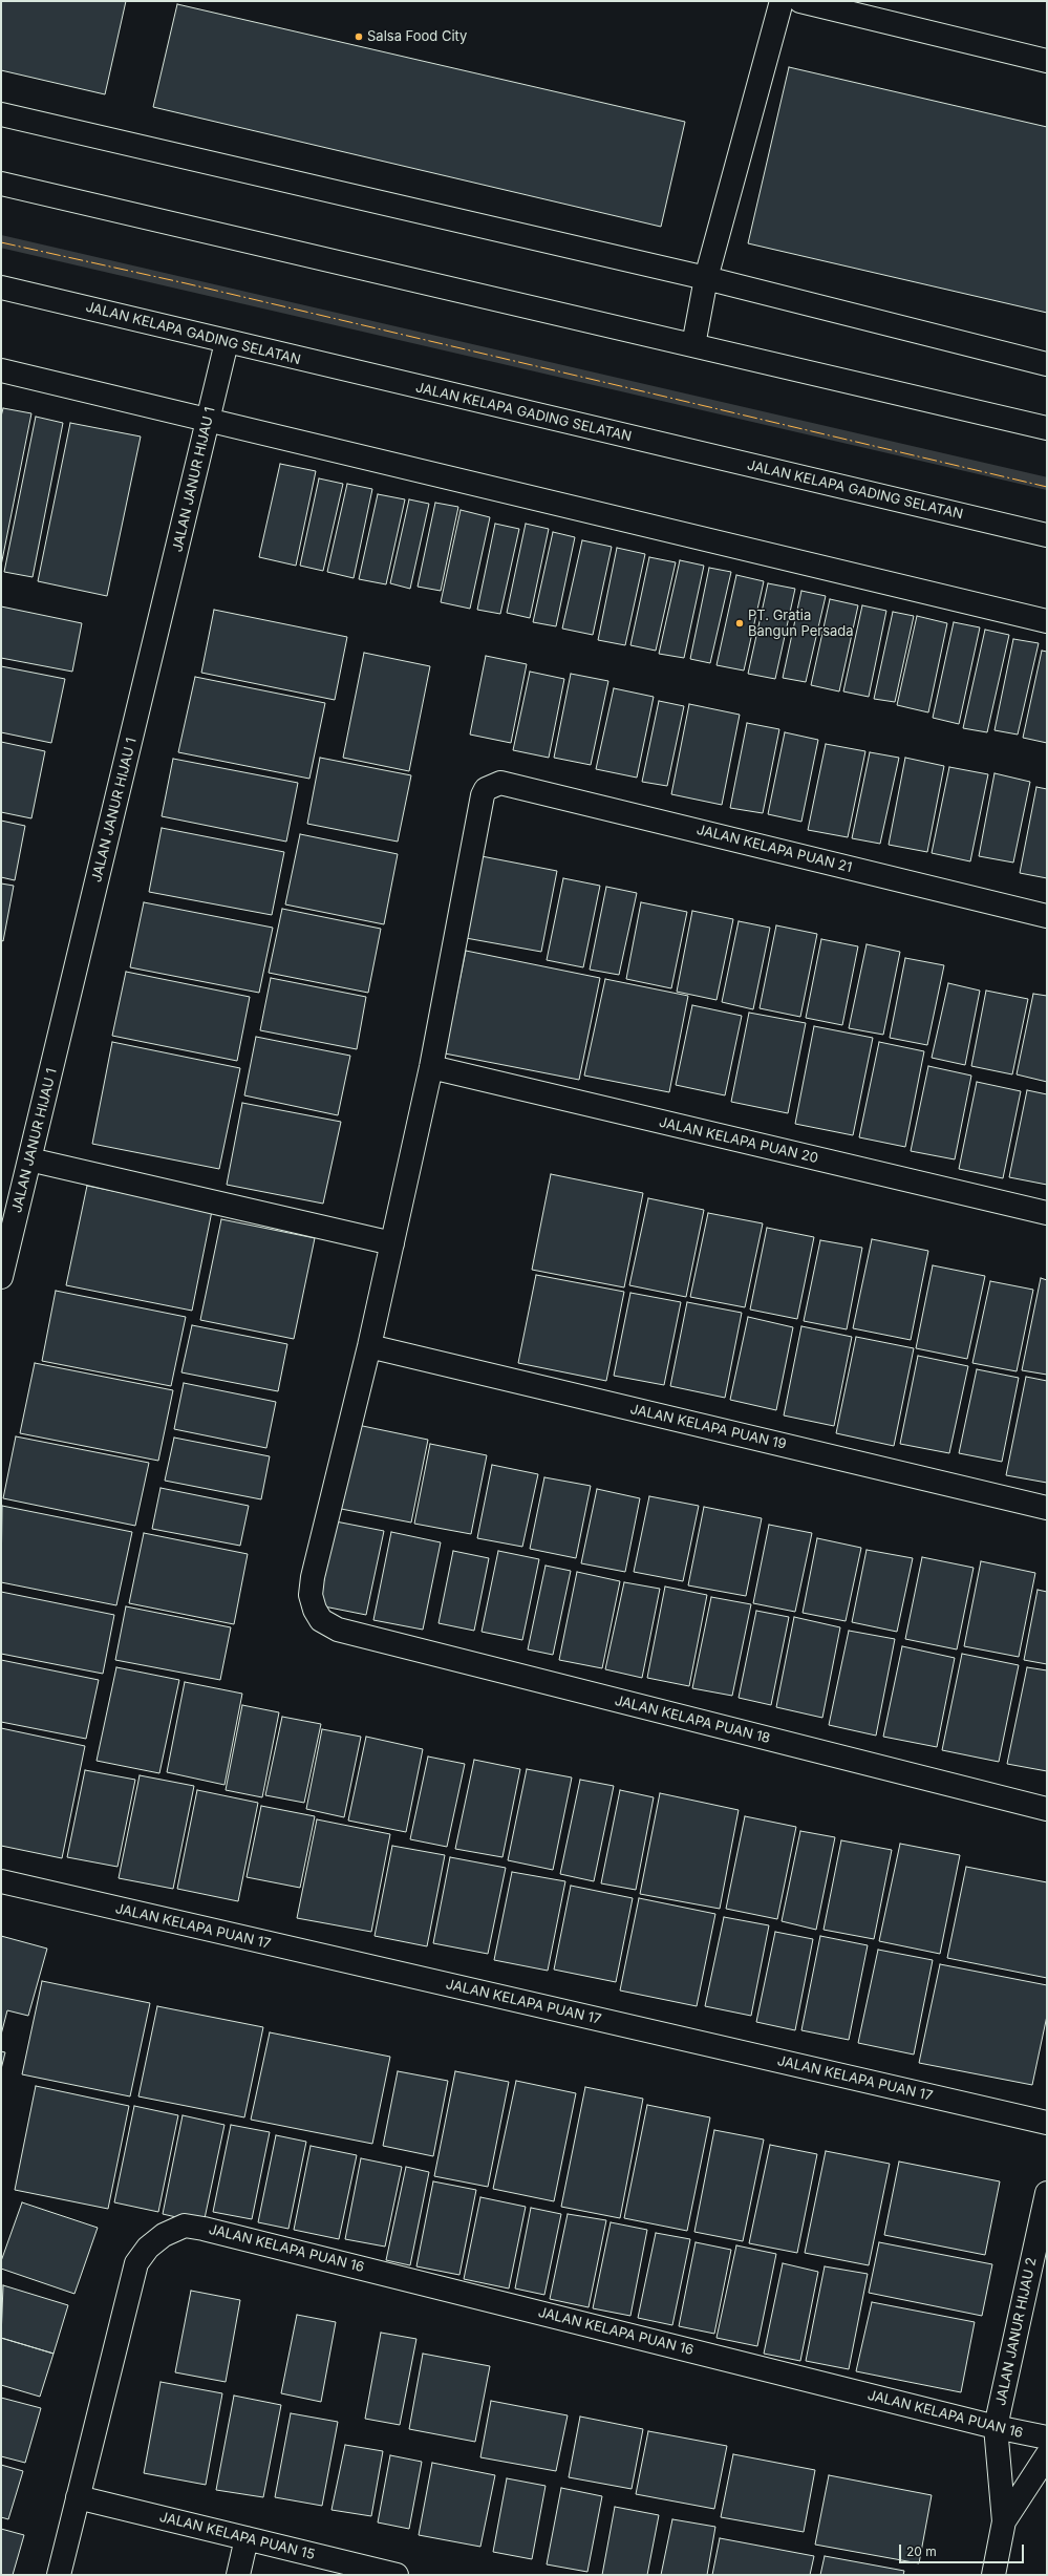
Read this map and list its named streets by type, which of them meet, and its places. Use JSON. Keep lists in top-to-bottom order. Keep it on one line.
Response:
{"streets":{"street":["JALAN KELAPA GADING SELATAN","JALAN JANUR HIJAU 1","JALAN KELAPA PUAN 21","JALAN KELAPA PUAN 20","JALAN KELAPA PUAN 19","JALAN KELAPA PUAN 18","JALAN KELAPA PUAN 17","JALAN KELAPA PUAN 16","JALAN JANUR HIJAU 2","JALAN KELAPA PUAN 15"]},"crossings":[["JALAN KELAPA GADING SELATAN","JALAN JANUR HIJAU 1"],["JALAN KELAPA PUAN 21","JALAN KELAPA PUAN 18"],["JALAN KELAPA PUAN 20","JALAN KELAPA PUAN 18"],["JALAN KELAPA PUAN 19","JALAN KELAPA PUAN 18"],["JALAN KELAPA PUAN 16","JALAN JANUR HIJAU 2"],["JALAN KELAPA PUAN 16","JALAN KELAPA PUAN 15"]],"places":["Salsa Food City","PT. Gratia Bangun Persada"],"scale_bar":"20 m"}
